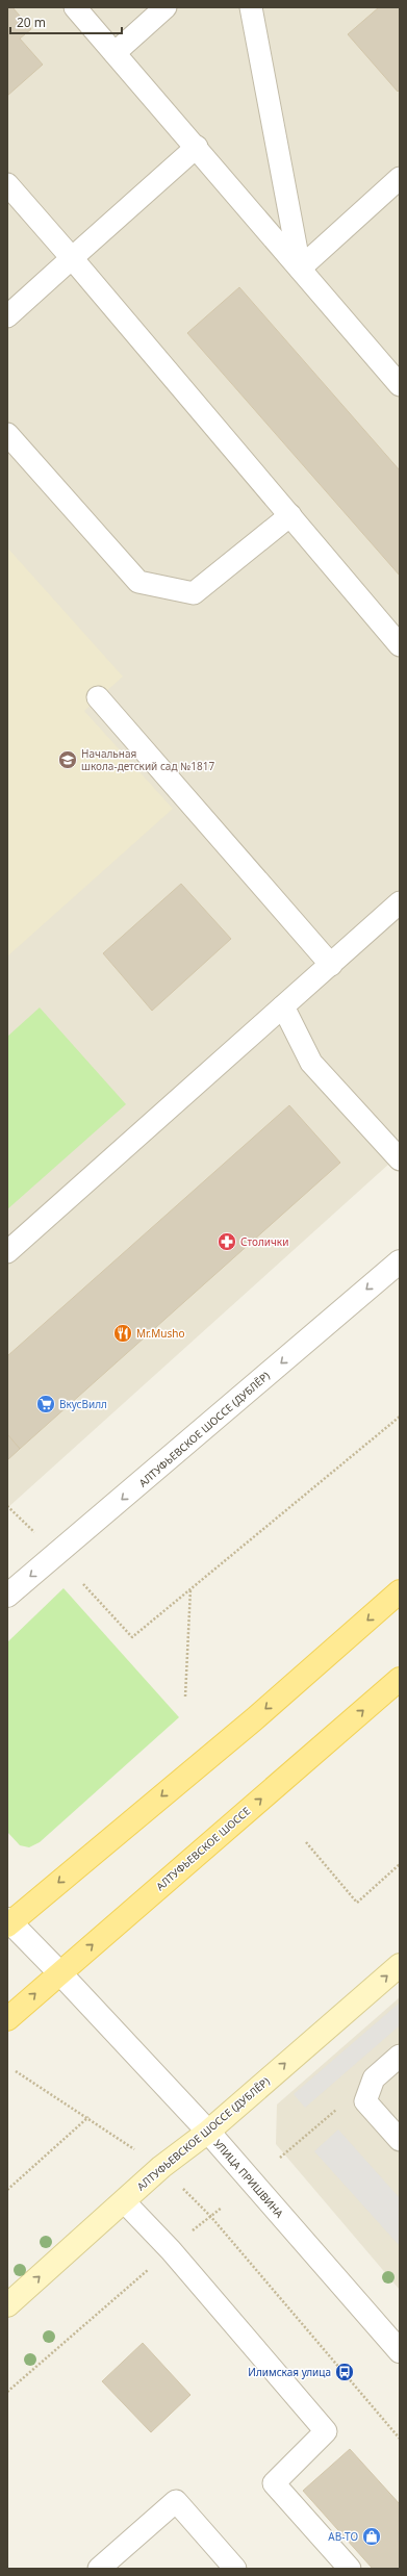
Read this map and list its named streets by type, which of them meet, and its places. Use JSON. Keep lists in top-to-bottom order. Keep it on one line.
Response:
{"streets":{"main road":["АЛТУФЬЕВСКОЕ ШОССЕ (ДУБЛЁР)","АЛТУФЬЕВСКОЕ ШОССЕ"],"street":["УЛИЦА ПРИШВИНА"]},"crossings":[["АЛТУФЬЕВСКОЕ ШОССЕ (ДУБЛЁР)","УЛИЦА ПРИШВИНА"],["АЛТУФЬЕВСКОЕ ШОССЕ","УЛИЦА ПРИШВИНА"]],"places":{"school or university":["Начальная школа-детский сад №1817"],"pharmacy":["Столички"],"restaurant":["Mr.Musho"],"supermarket":["ВкусВилл"],"bus stop":["Илимская улица"],"shop":["АВ-ТО"]},"scale_bar":"20 m"}
